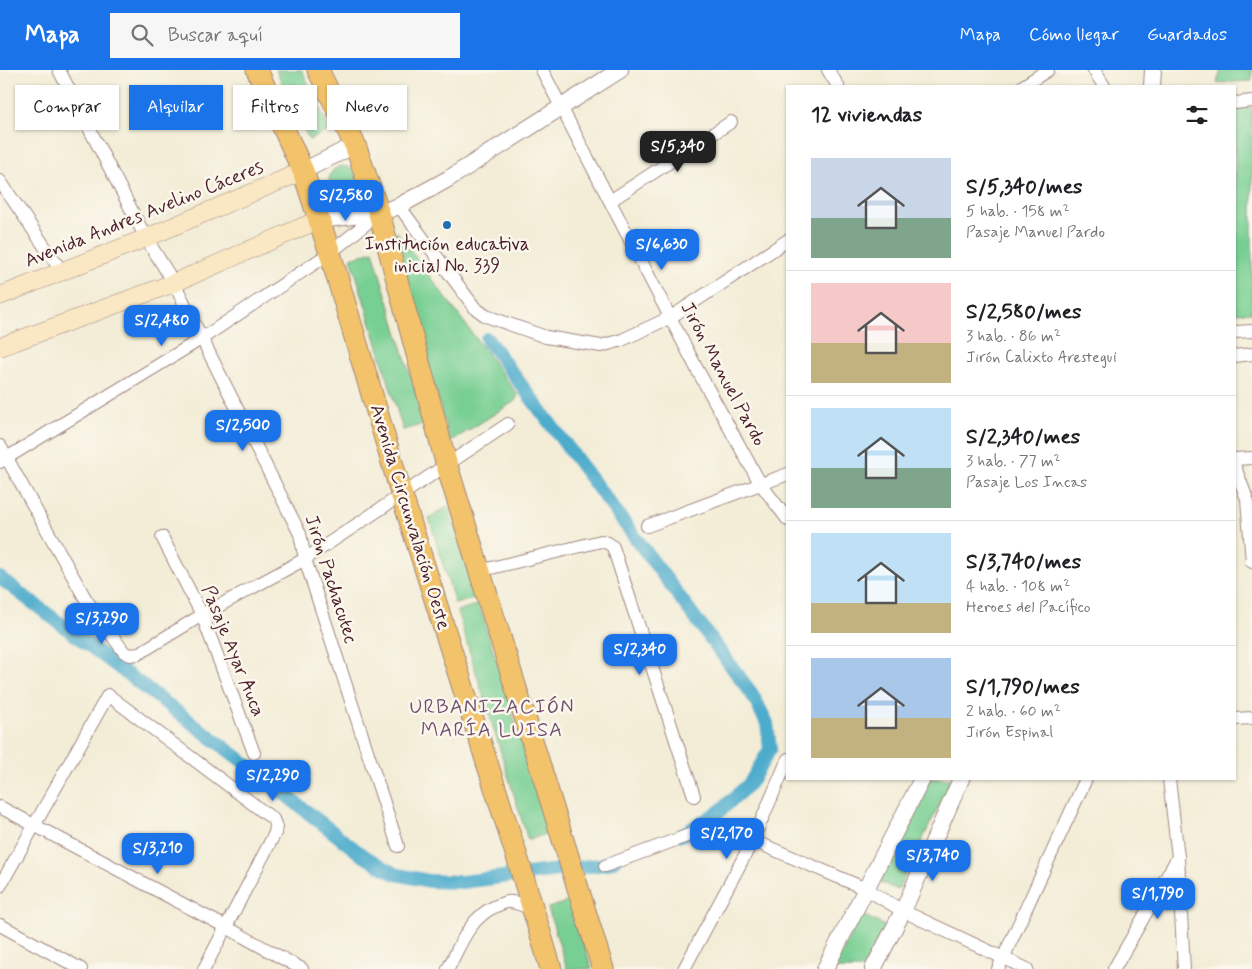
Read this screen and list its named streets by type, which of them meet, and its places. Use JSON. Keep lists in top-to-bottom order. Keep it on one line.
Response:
{"streets":{"highway":["Avenida Circunvalación Oeste"],"main road":["Avenida Andres Avelino Cáceres"],"street":["Jirón Manuel Pardo","Jirón Pachacutec","Pasaje Ayar Auca"]},"crossings":[["Avenida Andres Avelino Cáceres","Avenida Circunvalación Oeste"],["Avenida Andres Avelino Cáceres","Jirón Pachacutec"]],"districts":["URBANIZACIÓN MARÍA LUISA"],"places":["Institución educativa inicial No. 339"],"page":{"header":"Mapa","search":"Buscar aquí","nav":["Mapa","Cómo llegar","Guardados"],"chip":["Comprar","Alquilar","Filtros","Nuevo"],"heading":"12 viviendas","price":["S/5,340","S/2,580","S/6,630","S/2,480","S/2,500","S/3,290","S/2,340","S/2,290","S/2,170","S/3,210","S/3,740","S/1,790"],"list":[{"name":"S/5,340/mes","note":"5 hab. · 158 m² · Pasaje Manuel Pardo"},{"name":"S/2,580/mes","note":"3 hab. · 86 m² · Jirón Calixto Arestegui"},{"name":"S/2,340/mes","note":"3 hab. · 77 m² · Pasaje Los Incas"},{"name":"S/3,740/mes","note":"4 hab. · 108 m² · Heroes del Pacífico"},{"name":"S/1,790/mes","note":"2 hab. · 60 m² · Jirón Espinal"}]}}
